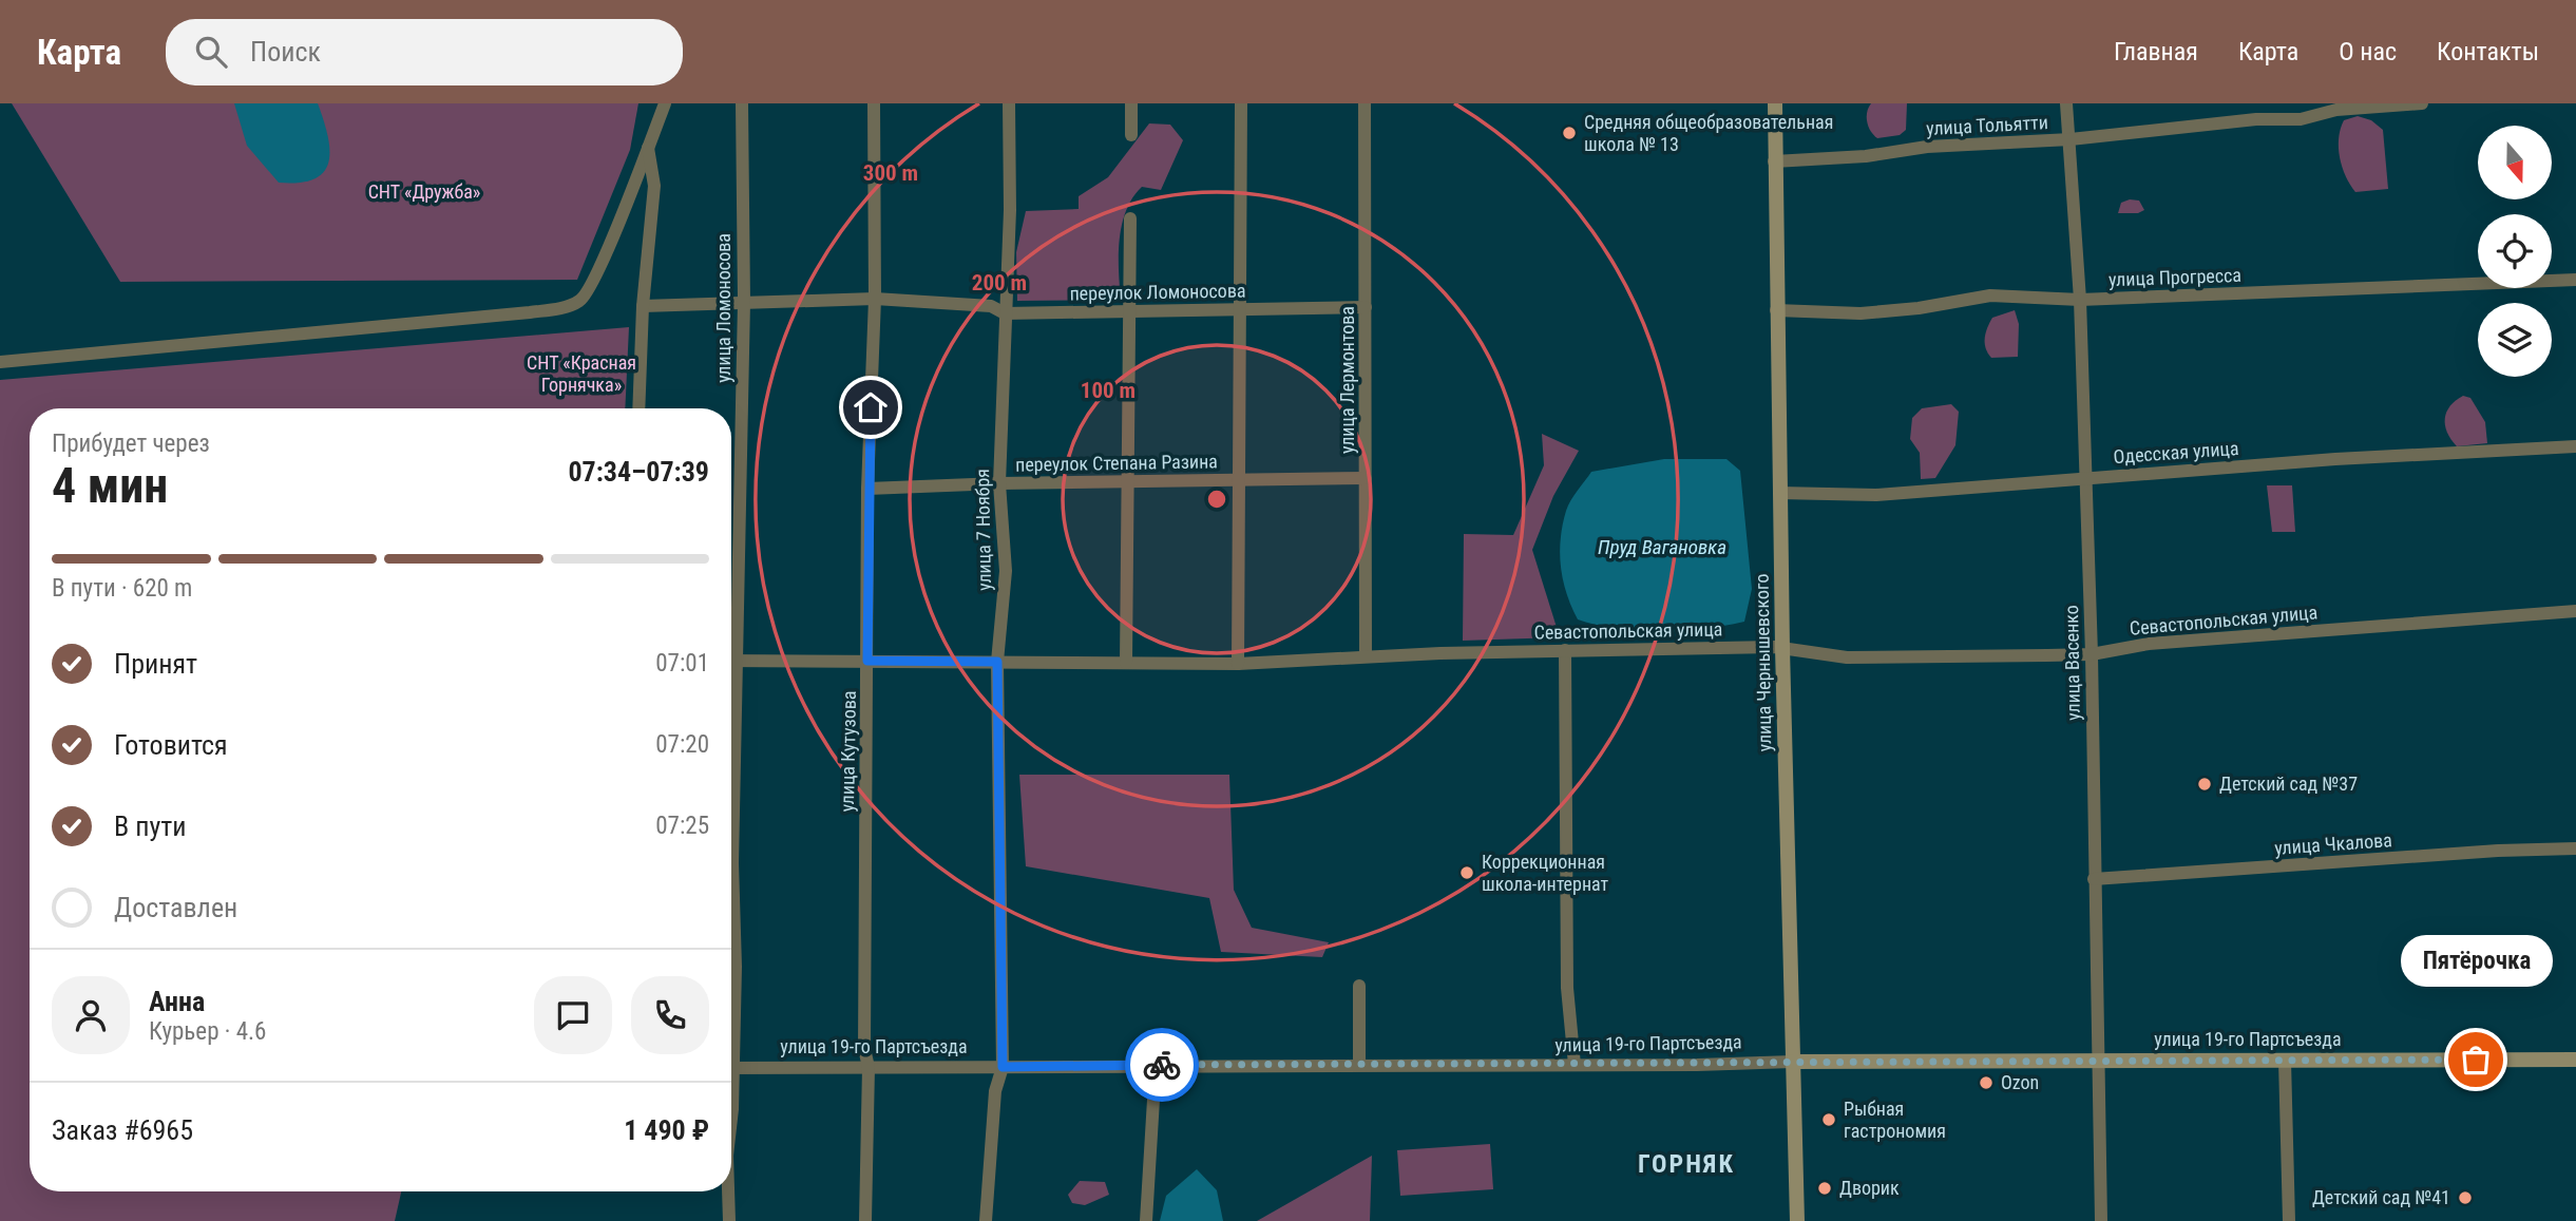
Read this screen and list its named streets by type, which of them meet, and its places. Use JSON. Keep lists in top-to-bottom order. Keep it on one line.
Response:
{"streets":{"street":["улица Тольятти","улица Прогресса","переулок Ломоносова","улица Ломоносова","улица Лермонтова","Одесская улица","переулок Степана Разина","улица 7 Ноября","Севастопольская улица","улица Чернышевского","улица Васенко","улица Кутузова","улица Чкалова","улица 19-го Партсъезда"]},"crossings":[["улица Тольятти","улица Чернышевского"],["улица Тольятти","улица Васенко"],["улица Прогресса","улица Чернышевского"],["улица Прогресса","улица Васенко"],["переулок Ломоносова","улица Ломоносова"],["переулок Ломоносова","улица Лермонтова"],["переулок Ломоносова","улица 7 Ноября"],["переулок Ломоносова","улица Кутузова"],["улица Ломоносова","Севастопольская улица"],["улица Лермонтова","переулок Степана Разина"],["улица Лермонтова","Севастопольская улица"],["Одесская улица","улица Чернышевского"],["Одесская улица","улица Васенко"],["переулок Степана Разина","улица 7 Ноября"],["переулок Степана Разина","улица Кутузова"],["улица 7 Ноября","Севастопольская улица"],["улица 7 Ноября","улица 19-го Партсъезда"],["Севастопольская улица","улица Чернышевского"],["Севастопольская улица","улица Васенко"],["Севастопольская улица","улица Кутузова"],["улица Чернышевского","улица 19-го Партсъезда"],["улица Васенко","улица Чкалова"],["улица Васенко","улица 19-го Партсъезда"],["улица Кутузова","улица 19-го Партсъезда"]],"districts":["ГОРНЯК"],"water":["Пруд Вагановка"],"parks":["СНТ «Дружба»","СНТ «Красная Горнячка»"],"places":["Средняя общеобразовательная школа № 13","Детский сад №37","Коррекционная школа-интернат","Пятёрочка","Ozon","Рыбная гастрономия","Дворик","Детский сад №41"],"north":"bottom","page":{"header":"Карта","search":"Поиск","nav":["Главная","Карта","О нас","Контакты"],"heading":["4 мин","Прибудет через","07:34–07:39"],"panel":["Анна","Курьер · 4.6","Заказ #6965","1 490 ₽"],"bar":"В пути · 620 m","list":[["Принят","07:01"],["Готовится","07:20"],["В пути","07:25"],"Доставлен"],"bubble":"Пятёрочка"},"rings":["300 m","200 m","100 m"]}
